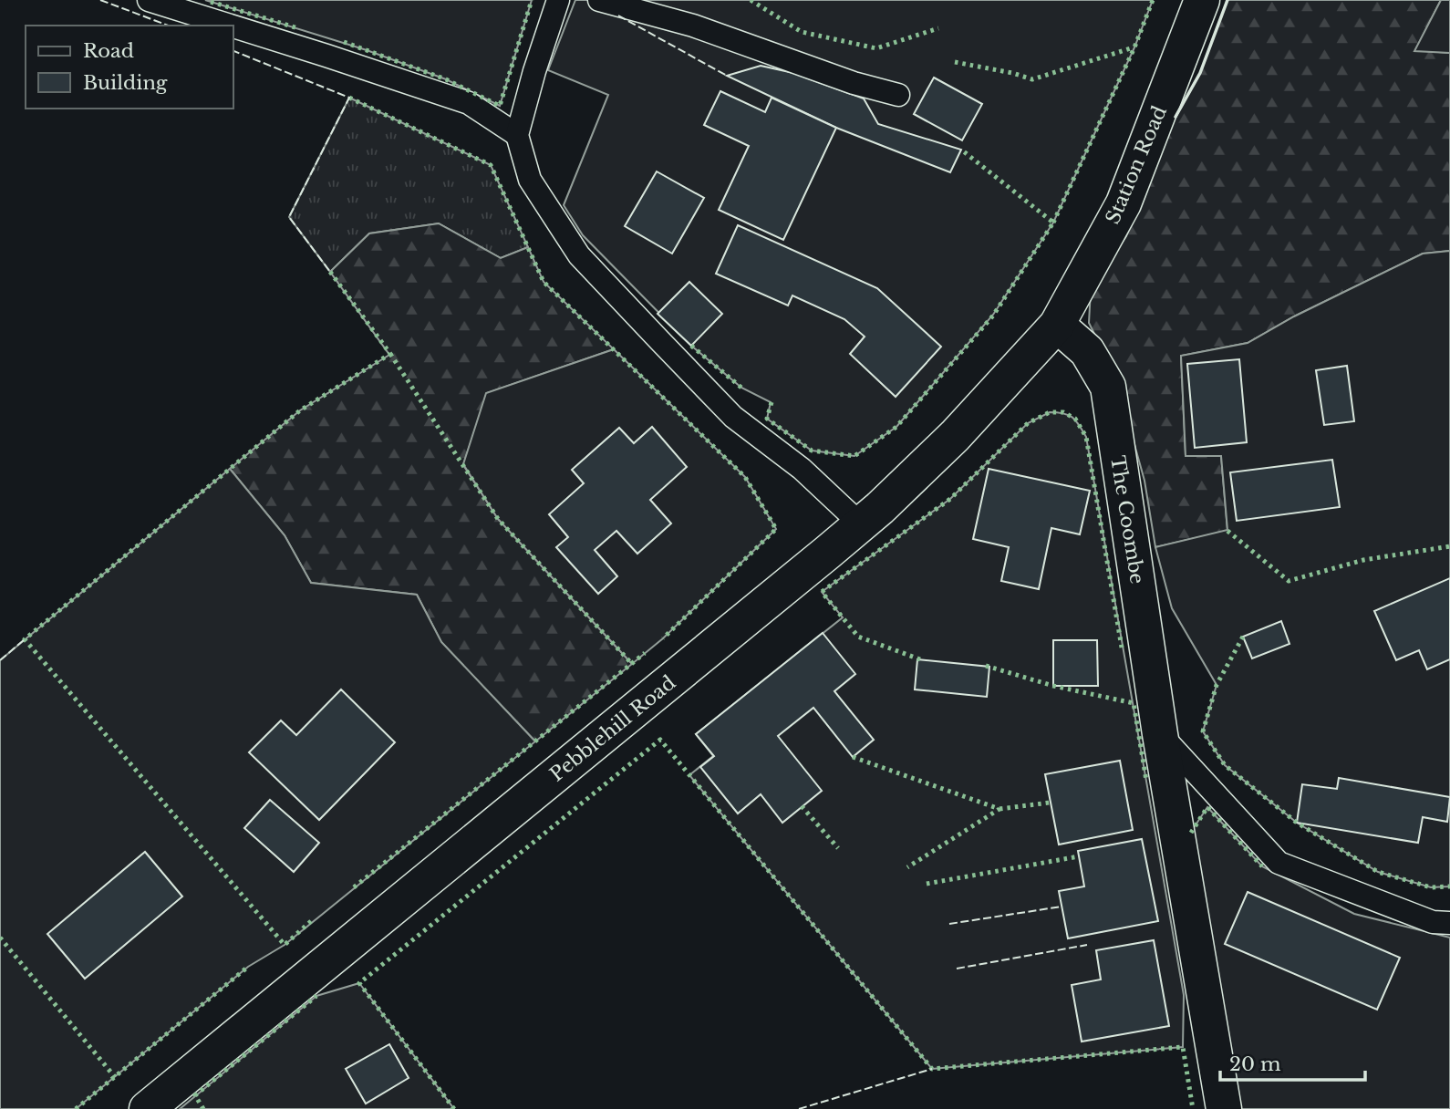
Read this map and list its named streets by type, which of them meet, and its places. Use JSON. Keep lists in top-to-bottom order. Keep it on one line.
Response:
{"streets":{"main road":["Station Road","The Coombe","Pebblehill Road"]},"crossings":[["Station Road","The Coombe"],["Station Road","Pebblehill Road"],["The Coombe","Pebblehill Road"]],"legend":["Road","Building"],"scale_bar":"20 m"}
